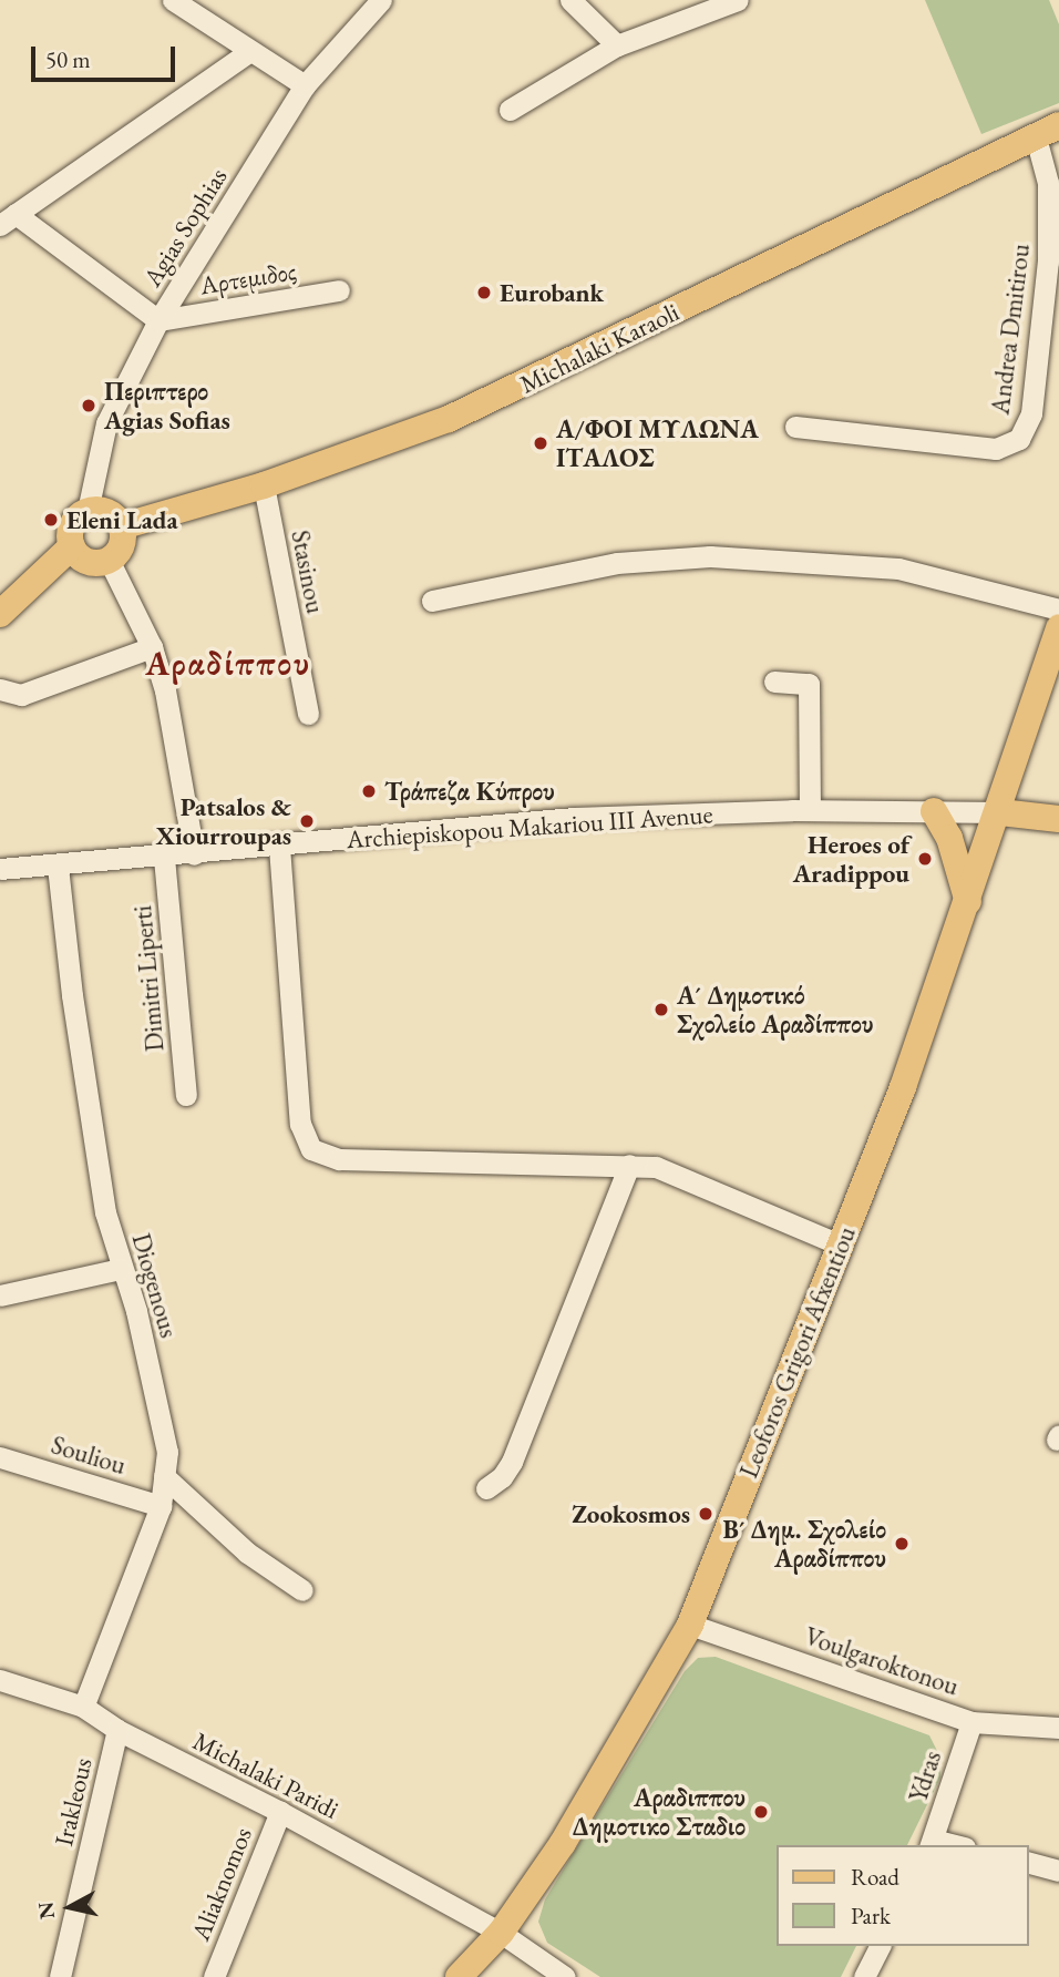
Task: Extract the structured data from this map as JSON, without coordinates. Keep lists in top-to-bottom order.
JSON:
{
  "streets": {
    "main road": ["Michalaki Karaoli", "Archiepiskopou Makariou III Avenue", "Leoforos Grigori Afxentiou"],
    "street": [
      "Agias Sophias",
      "Αρτεμιδος",
      "Andrea Dmitirou",
      "Stasinou",
      "Dimitri Liperti",
      "Diogenous",
      "Souliou",
      "Voulgaroktonou",
      "Michalaki Paridi",
      "Ydras",
      "Irakleous",
      "Aliaknomos"
    ]
  },
  "crossings": [
    ["Agias Sophias", "Αρτεμιδος"],
    ["Agias Sophias", "Michalaki Karaoli"],
    ["Andrea Dmitirou", "Michalaki Karaoli"],
    ["Michalaki Karaoli", "Stasinou"],
    ["Archiepiskopou Makariou III Avenue", "Dimitri Liperti"],
    ["Archiepiskopou Makariou III Avenue", "Diogenous"],
    ["Archiepiskopou Makariou III Avenue", "Leoforos Grigori Afxentiou"],
    ["Diogenous", "Souliou"],
    ["Diogenous", "Michalaki Paridi"],
    ["Leoforos Grigori Afxentiou", "Voulgaroktonou"],
    ["Leoforos Grigori Afxentiou", "Michalaki Paridi"],
    ["Voulgaroktonou", "Ydras"],
    ["Michalaki Paridi", "Irakleous"],
    ["Michalaki Paridi", "Aliaknomos"]
  ],
  "districts": ["Αραδίππου"],
  "places": [
    "Eurobank",
    "Περιπτερο Agias Sofias",
    "Α/ΦΟΙ ΜΥΛΩΝΑ ΙΤΑΛΟΣ",
    "Eleni Lada",
    "Τράπεζα Κύπρου",
    "Patsalos & Xiourroupas",
    "Heroes of Aradippou",
    "Α´ Δημοτικό Σχολείο Αραδίππου",
    "Zookosmos",
    "Β´ Δημ. Σχολείο Αραδίππου",
    "Αραδιππου Δημοτικο Σταδιο"
  ],
  "legend": ["Road", "Park"],
  "scale_bar": "50 m",
  "north": "left"
}
